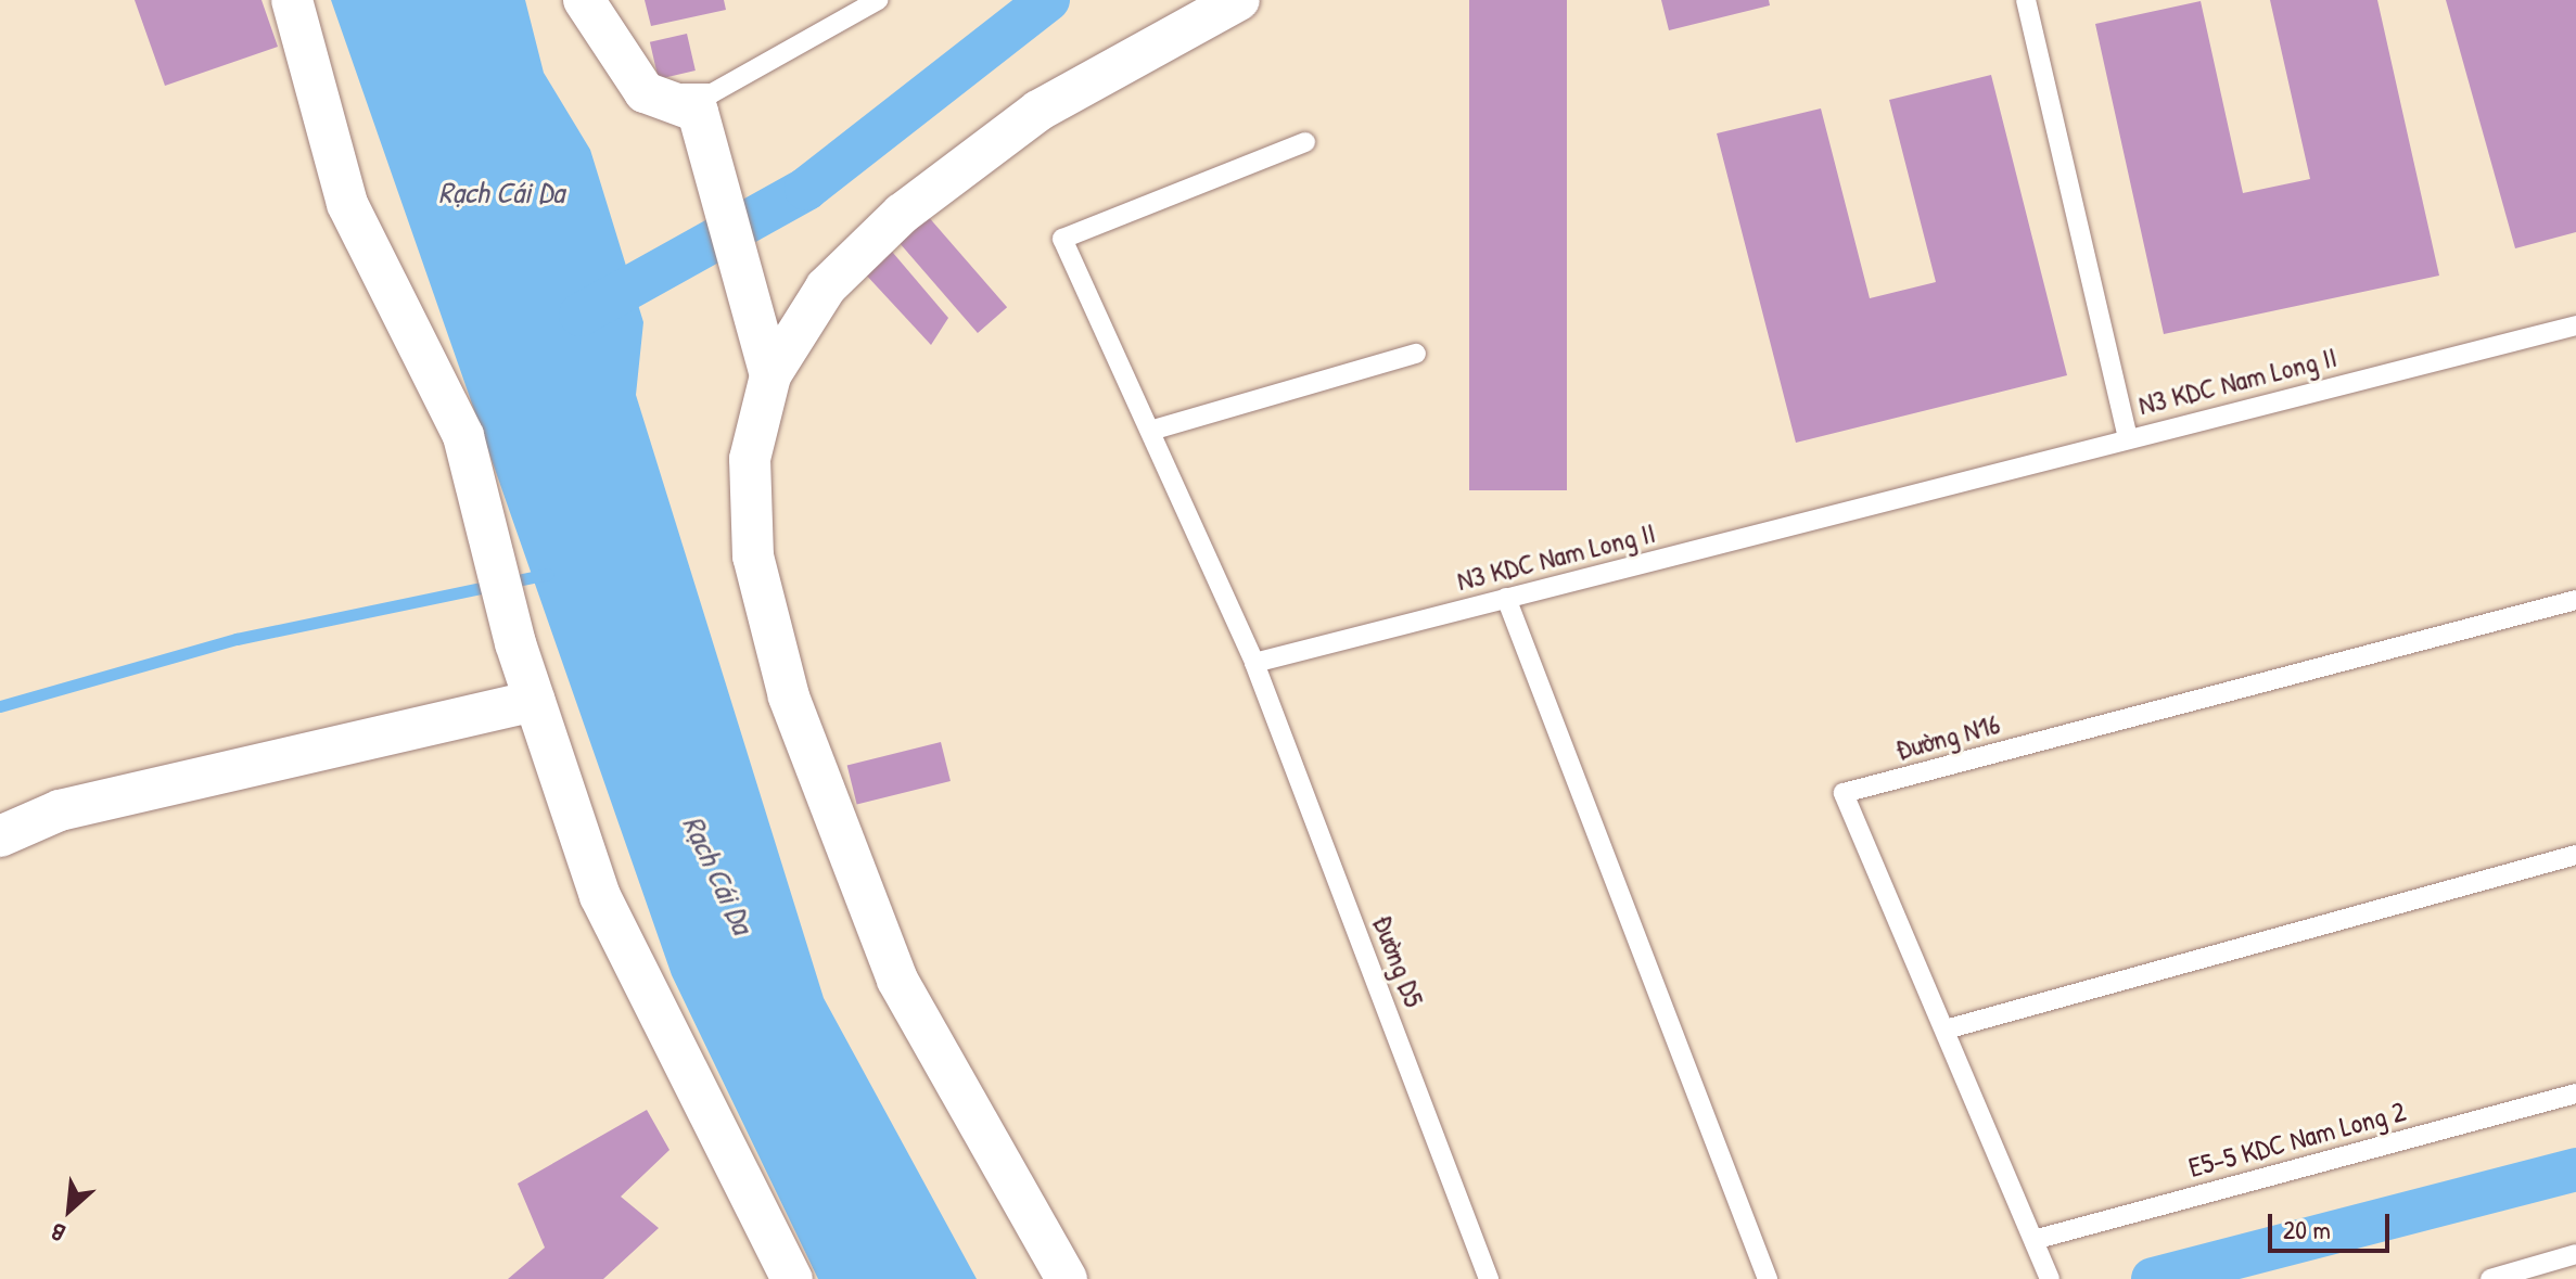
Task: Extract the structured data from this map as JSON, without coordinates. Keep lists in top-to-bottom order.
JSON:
{
  "streets": {
    "lane": [
      "N3 KDC Nam Long II",
      "Đường N16",
      "Đường D5",
      "E5-5 KDC Nam Long 2"
    ]
  },
  "crossings": [
    ["N3 KDC Nam Long II", "Đường D5"],
    ["Đường N16", "E5-5 KDC Nam Long 2"]
  ],
  "water": ["Rạch Cái Da"],
  "scale_bar": "20 m",
  "north": "bottom left"
}
